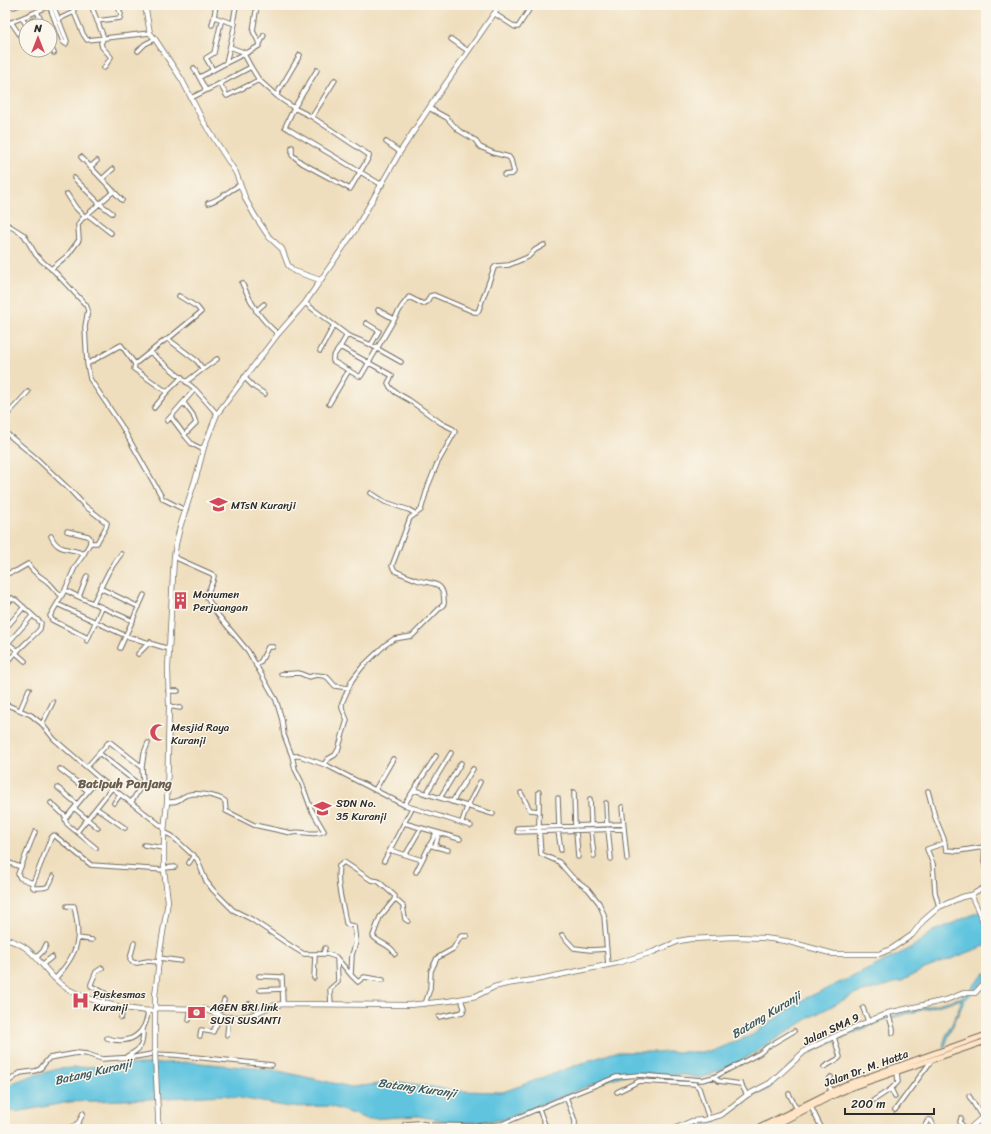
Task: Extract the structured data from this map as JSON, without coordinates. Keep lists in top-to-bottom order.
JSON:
{
  "streets": {
    "main road": ["Jalan Dr. M. Hatta"],
    "street": ["Jalan SMA 9"]
  },
  "districts": ["Batipuh Panjang"],
  "water": ["Batang Kuranji"],
  "places": {
    "school or university": ["MTsN Kuranji", "SDN No. 35 Kuranji"],
    "building": ["Monumen Perjuangan"],
    "mosque": ["Mesjid Raya Kuranji"],
    "hospital": ["Puskesmas Kuranji"],
    "bank": ["AGEN BRI link SUSI SUSANTI"]
  },
  "scale_bar": "200 m",
  "north": "top"
}
